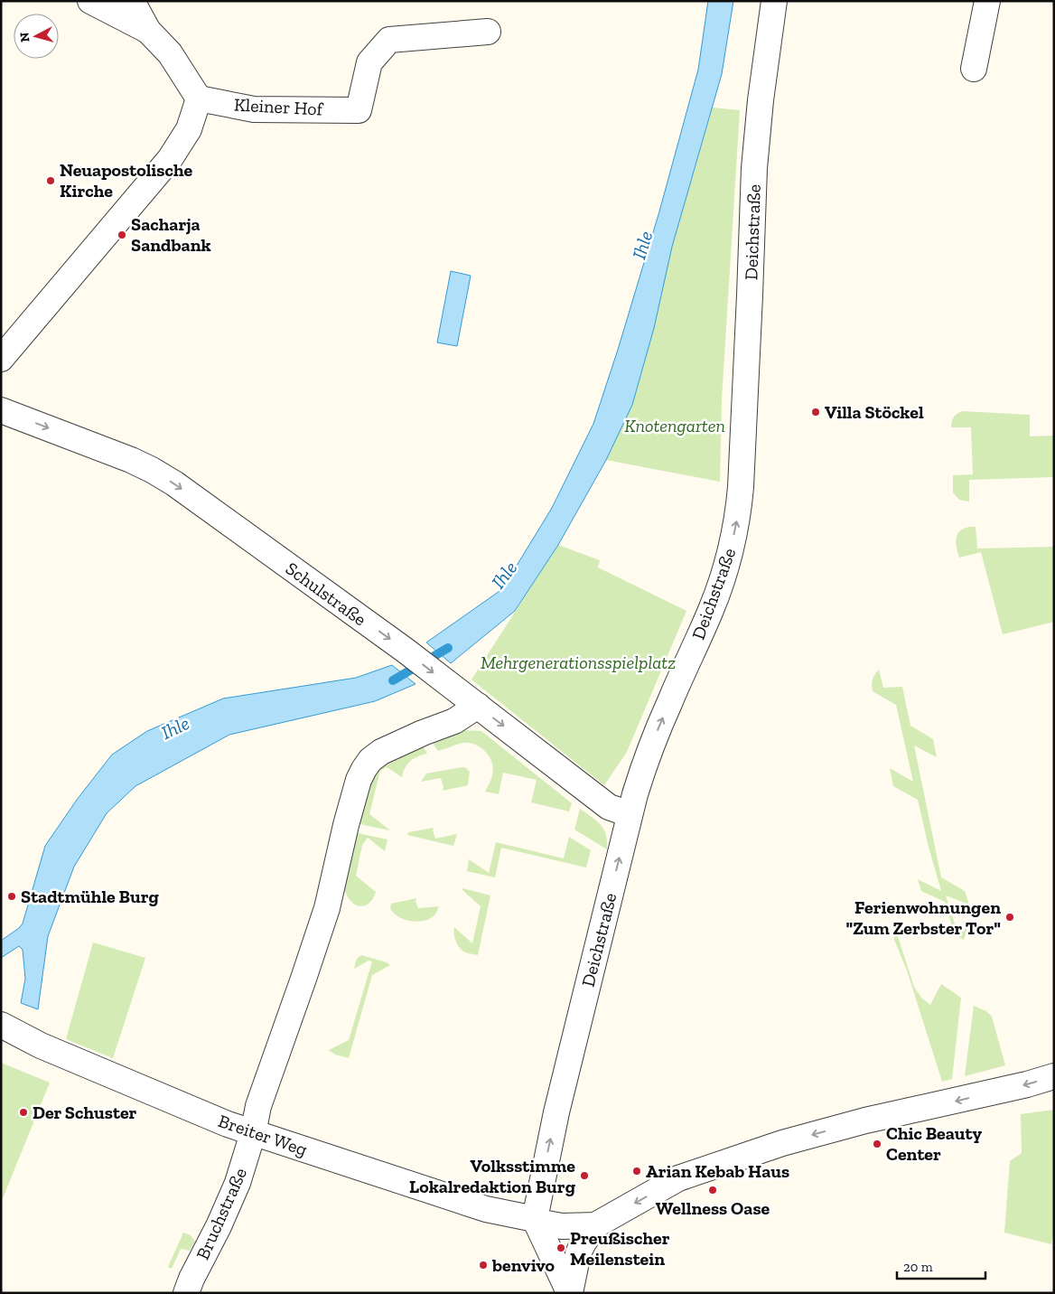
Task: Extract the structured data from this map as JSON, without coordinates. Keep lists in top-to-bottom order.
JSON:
{
  "streets": {
    "street": [
      "Kleiner Hof",
      "Deichstraße",
      "Schulstraße",
      "Breiter Weg",
      "Bruchstraße"
    ]
  },
  "crossings": [
    ["Deichstraße", "Schulstraße"],
    ["Deichstraße", "Breiter Weg"],
    ["Schulstraße", "Bruchstraße"],
    ["Breiter Weg", "Bruchstraße"]
  ],
  "one_way": ["Deichstraße", "Schulstraße"],
  "water": ["Ihle"],
  "parks": ["Knotengarten", "Mehrgenerationsspielplatz"],
  "places": [
    "Neuapostolische Kirche",
    "Sacharja Sandbank",
    "Villa Stöckel",
    "Stadtmühle Burg",
    "Ferienwohnungen \"Zum Zerbster Tor\"",
    "Der Schuster",
    "Chic Beauty Center",
    "Arian Kebab Haus",
    "Volksstimme Lokalredaktion Burg",
    "Wellness Oase",
    "Preußischer Meilenstein",
    "benvivo"
  ],
  "scale_bar": "20 m",
  "north": "left"
}
